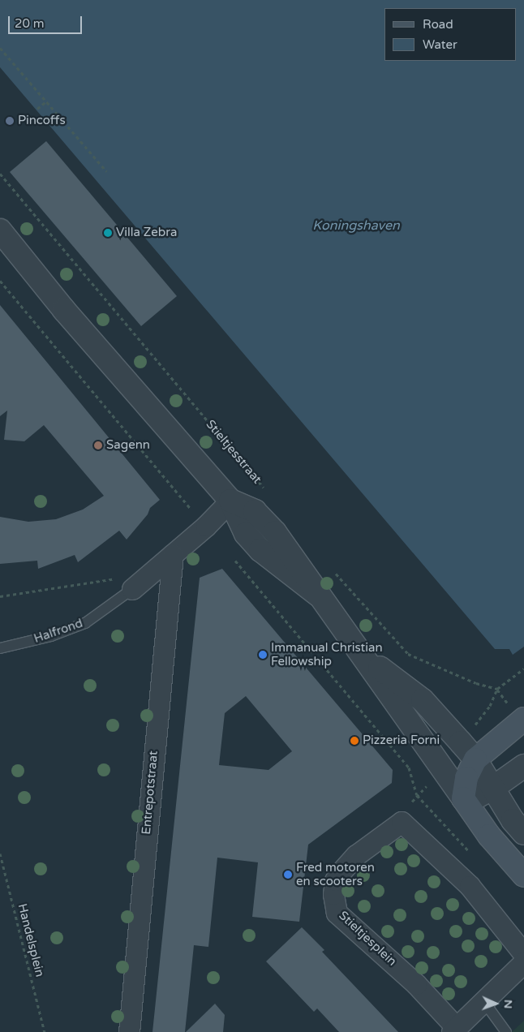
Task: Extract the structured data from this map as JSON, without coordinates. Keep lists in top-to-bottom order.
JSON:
{
  "streets": {
    "street": ["Halfrond", "Entrepotstraat", "Stieltjesplein"],
    "path": ["Stieltjesstraat", "Handelsplein"]
  },
  "crossings": [
    ["Halfrond", "Entrepotstraat"]
  ],
  "water": ["Koningshaven"],
  "places": [
    "Pincoffs",
    "Villa Zebra",
    "Sagenn",
    "Immanual Christian Fellowship",
    "Pizzeria Forni",
    "Fred motoren en scooters"
  ],
  "legend": ["Road", "Water"],
  "scale_bar": "20 m",
  "north": "right"
}
